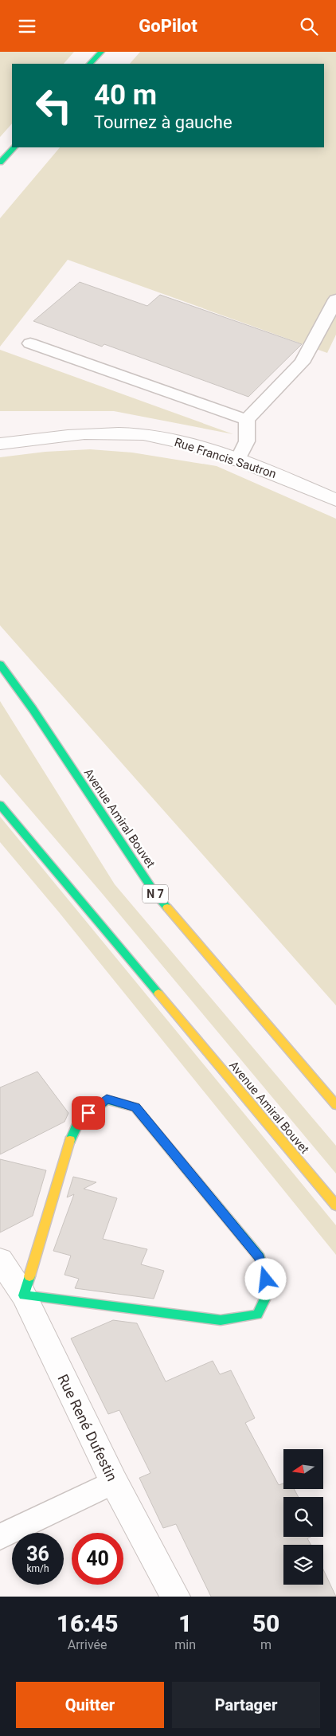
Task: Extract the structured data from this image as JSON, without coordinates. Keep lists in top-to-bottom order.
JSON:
{
  "streets": {
    "main road": ["Avenue Amiral Bouvet", "N 7"],
    "street": ["Rue Francis Sautron", "Rue René Dufestin"]
  },
  "north": "left",
  "page": {
    "header": "GoPilot",
    "turn": ["40 m", "Tournez à gauche"],
    "speed": "36 km/h",
    "limit": "40",
    "eta": [
      "16:45",
      "Arrivée",
      "1",
      "min",
      "50",
      "m"
    ],
    "buttons": ["Quitter", "Partager"]
  }
}
